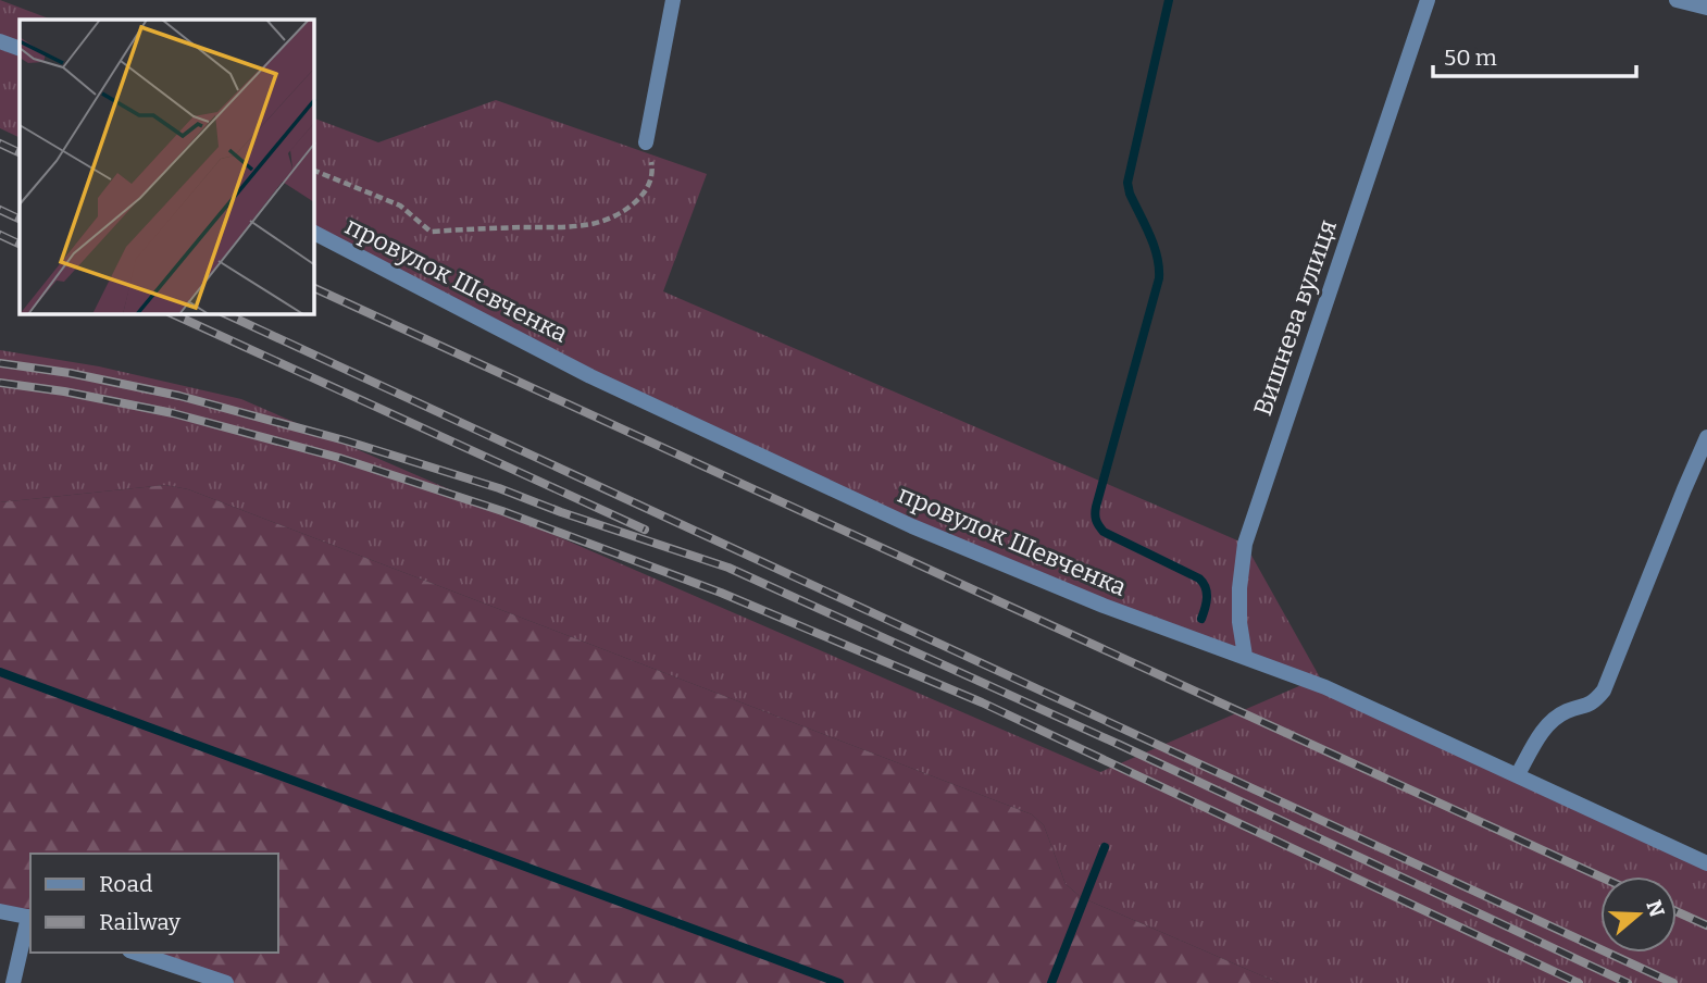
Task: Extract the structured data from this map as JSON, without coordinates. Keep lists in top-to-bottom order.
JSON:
{
  "streets": {
    "street": ["провулок Шевченка", "Вишнева вулиця"]
  },
  "crossings": [
    ["провулок Шевченка", "Вишнева вулиця"]
  ],
  "legend": ["Road", "Railway"],
  "scale_bar": "50 m",
  "north": "right"
}
